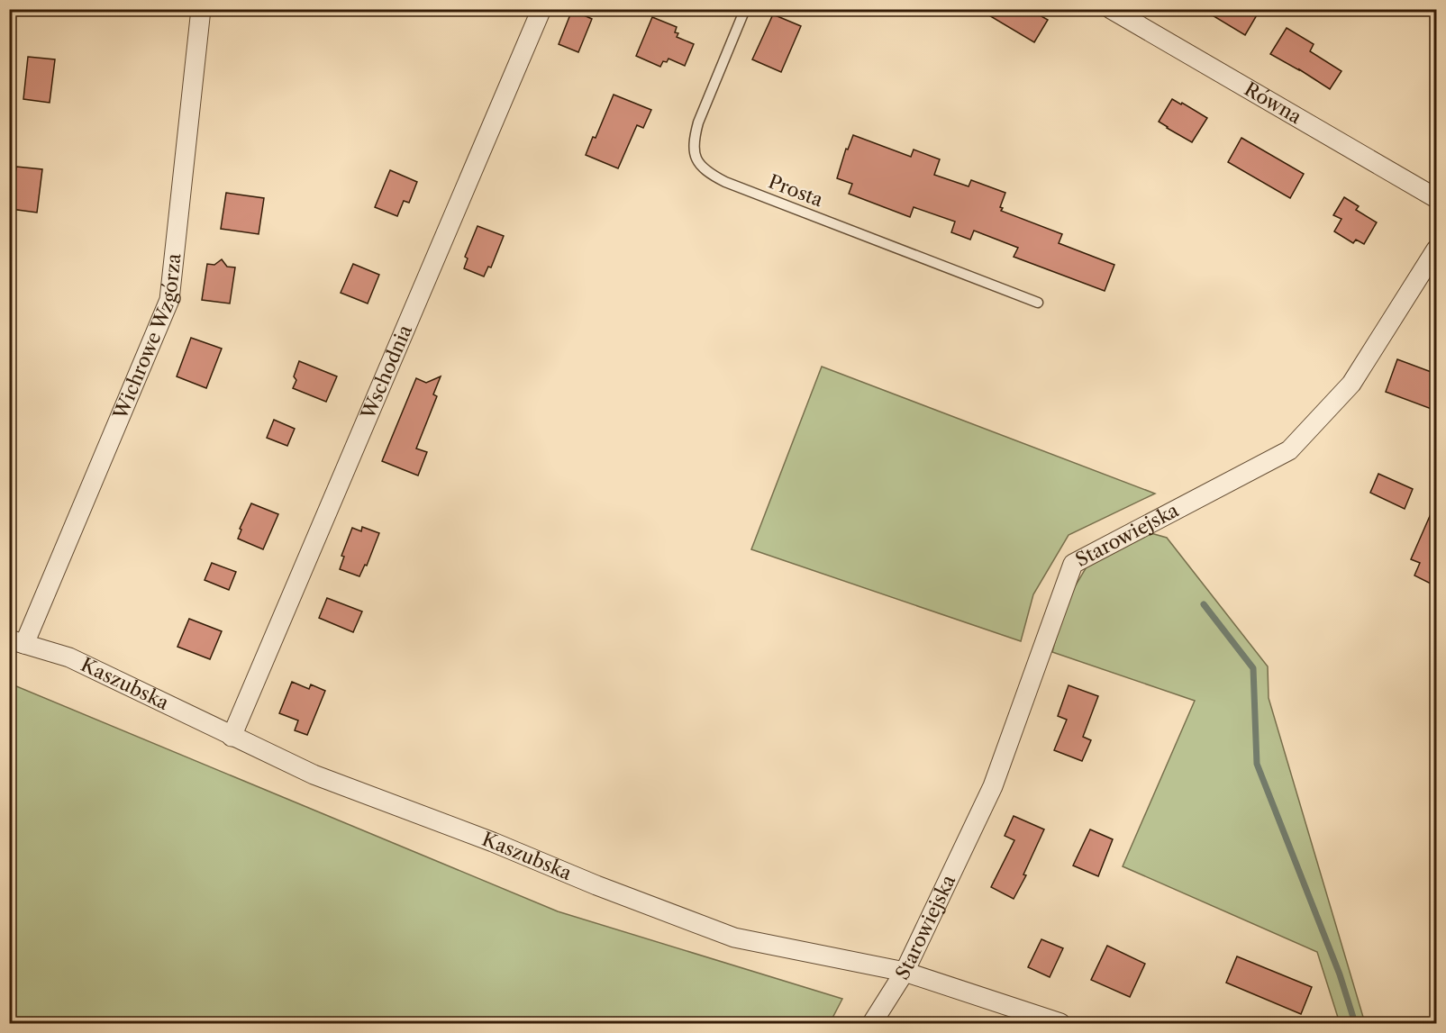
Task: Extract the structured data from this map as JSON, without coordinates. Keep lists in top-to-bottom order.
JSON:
{
  "streets": {
    "street": [
      "Równa",
      "Wichrowe Wzgórza",
      "Wschodnia",
      "Starowiejska",
      "Kaszubska"
    ],
    "lane": ["Prosta"]
  },
  "crossings": [
    ["Wichrowe Wzgórza", "Kaszubska"],
    ["Wschodnia", "Kaszubska"],
    ["Starowiejska", "Kaszubska"]
  ]
}
